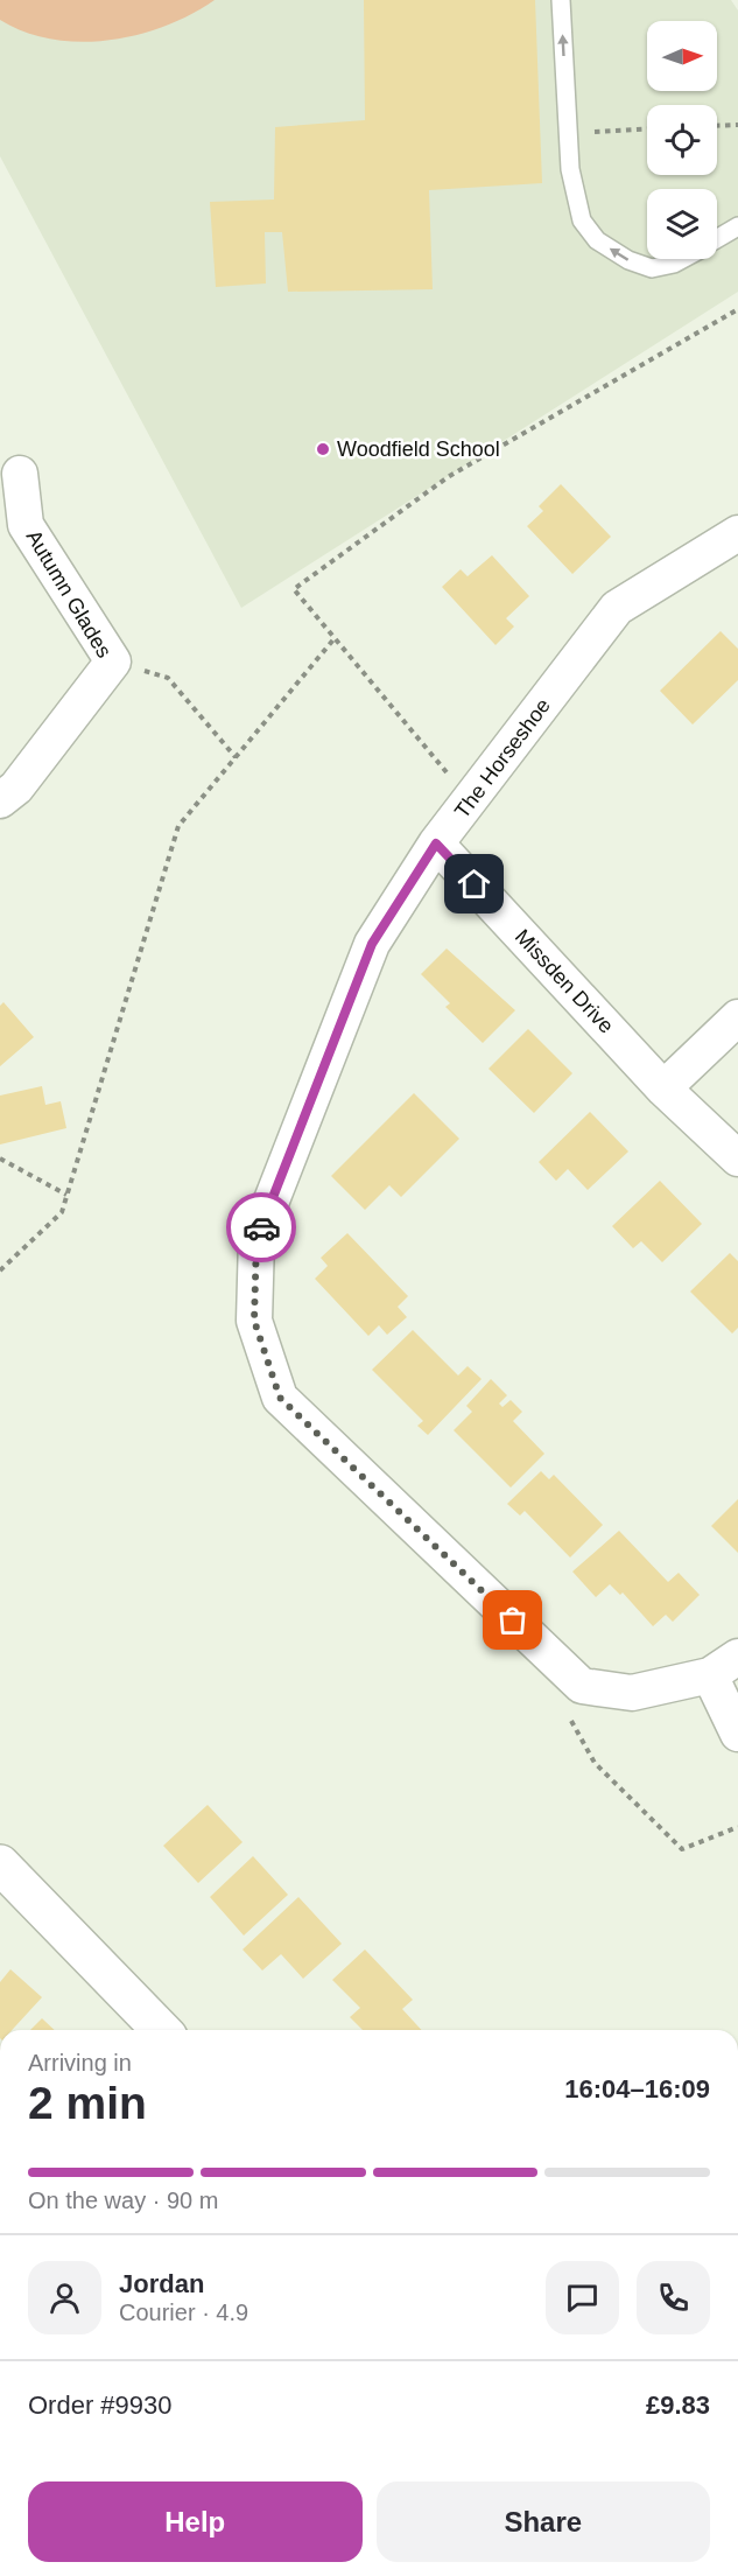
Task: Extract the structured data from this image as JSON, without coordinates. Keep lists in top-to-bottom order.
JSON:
{
  "streets": {
    "street": ["Autumn Glades", "The Horseshoe", "Missden Drive"]
  },
  "crossings": [
    ["The Horseshoe", "Missden Drive"]
  ],
  "places": ["Woodfield School"],
  "north": "right",
  "page": {
    "heading": ["2 min", "Arriving in", "16:04–16:09"],
    "panel": [
      "Jordan",
      "Courier · 4.9",
      "Order #9930",
      "£9.83"
    ],
    "bar": "On the way · 90 m",
    "buttons": ["Help", "Share"]
  }
}
